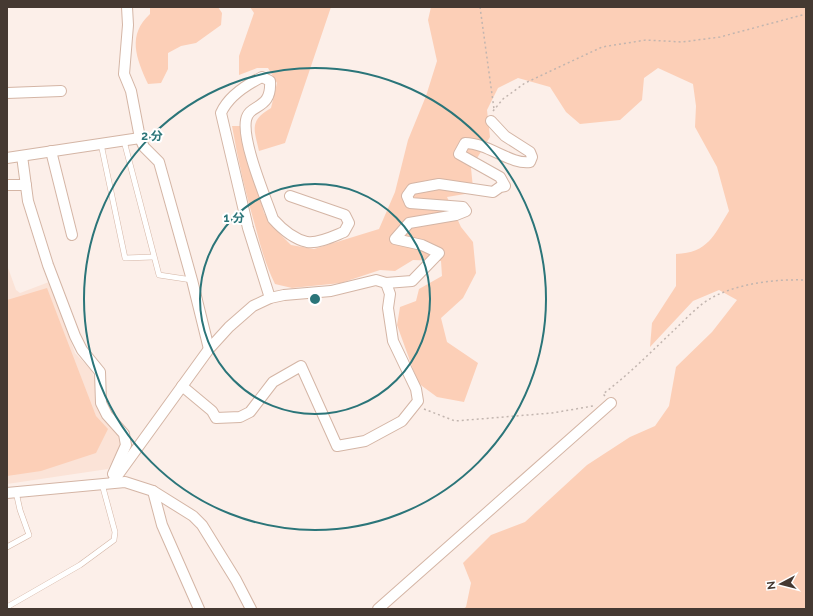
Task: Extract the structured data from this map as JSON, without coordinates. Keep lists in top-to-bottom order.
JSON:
{
  "north": "left",
  "rings": ["2 分", "1 分"]
}
